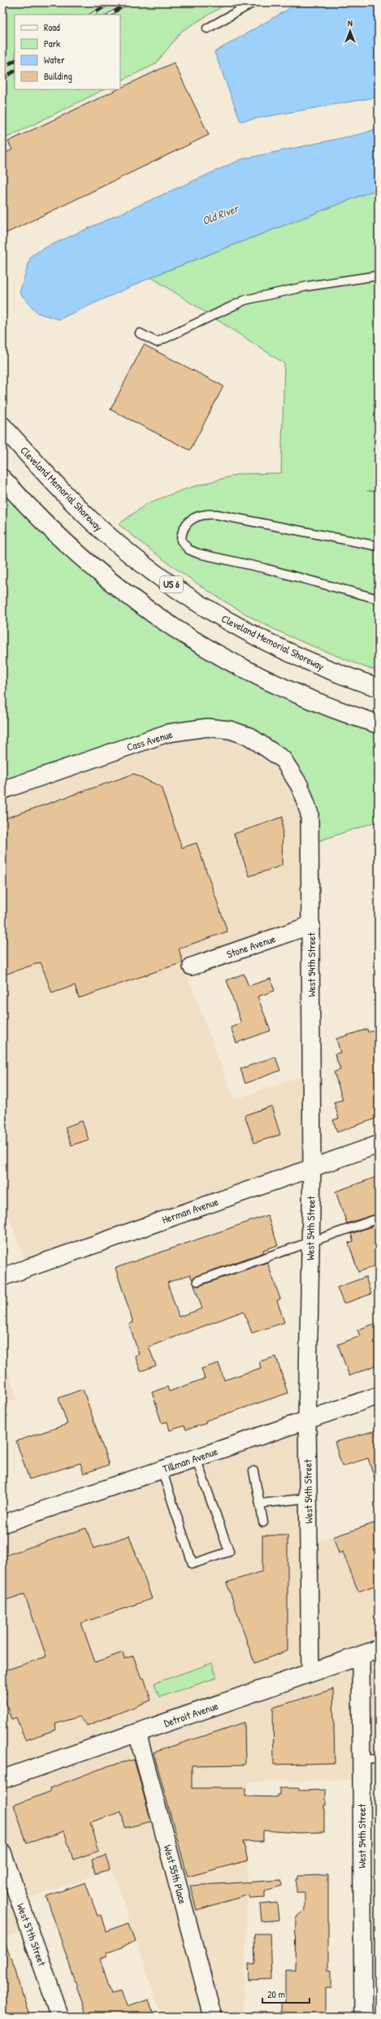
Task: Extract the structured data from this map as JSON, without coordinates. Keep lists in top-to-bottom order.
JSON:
{
  "streets": {
    "main road": ["Cleveland Memorial Shoreway", "US 6", "Detroit Avenue"],
    "street": [
      "Cass Avenue",
      "Stone Avenue",
      "West 54th Street",
      "Herman Avenue",
      "Tillman Avenue",
      "West 55th Place",
      "West 57th Street"
    ]
  },
  "crossings": [
    ["Cass Avenue", "West 54th Street"],
    ["Stone Avenue", "West 54th Street"],
    ["West 54th Street", "Herman Avenue"],
    ["West 54th Street", "Tillman Avenue"],
    ["West 54th Street", "Detroit Avenue"],
    ["Detroit Avenue", "West 55th Place"]
  ],
  "water": ["Old River"],
  "legend": [
    "Road",
    "Park",
    "Water",
    "Building"
  ],
  "scale_bar": "20 m",
  "north": "top"
}
